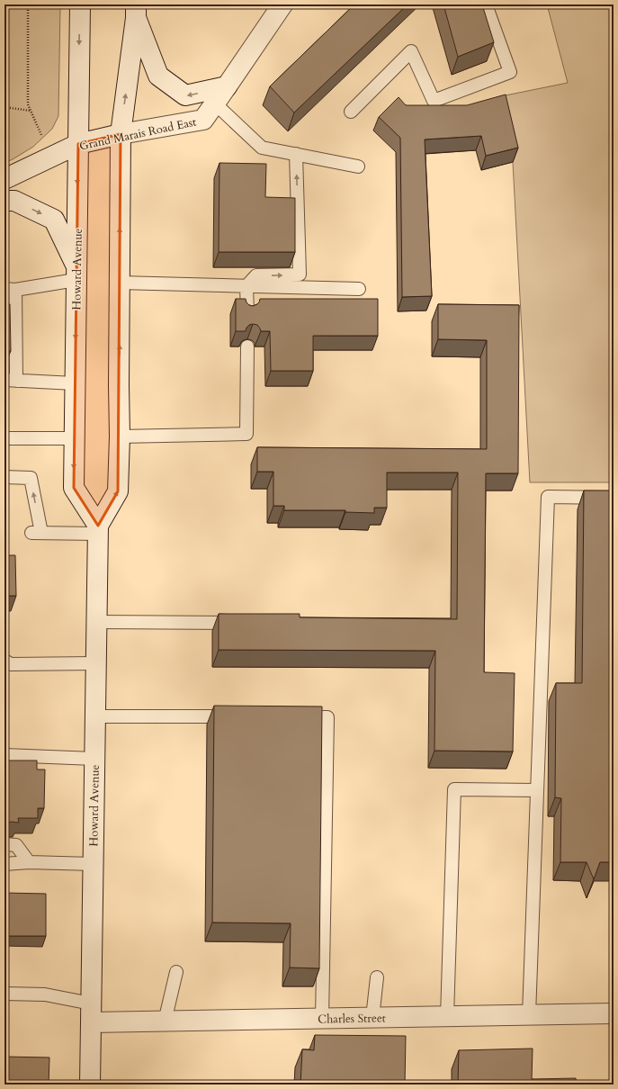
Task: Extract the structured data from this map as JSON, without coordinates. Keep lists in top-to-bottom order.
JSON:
{
  "streets": {
    "main road": ["Grand Marais Road East", "Howard Avenue", "Charles Street"]
  },
  "crossings": [
    ["Grand Marais Road East", "Howard Avenue"],
    ["Howard Avenue", "Charles Street"]
  ]
}
